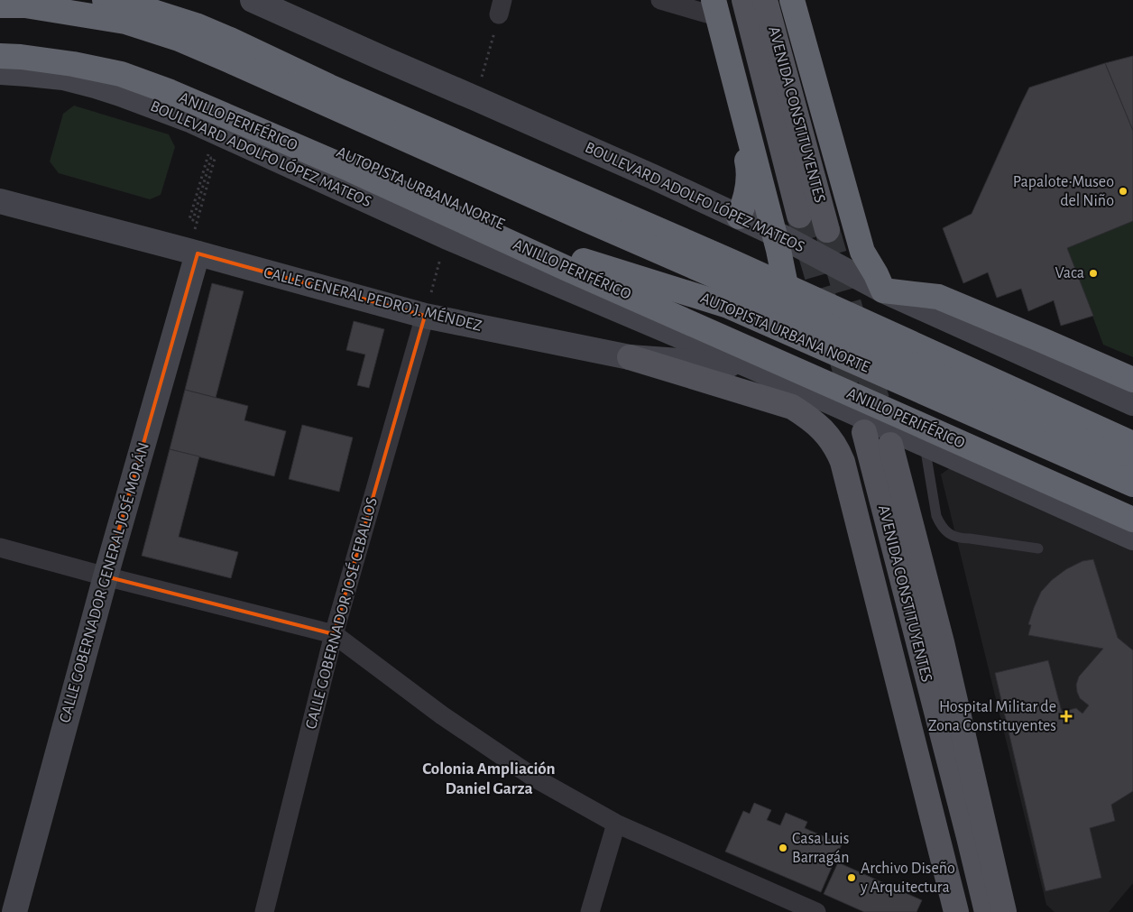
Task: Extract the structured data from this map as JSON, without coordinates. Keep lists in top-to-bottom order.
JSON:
{
  "streets": {
    "highway": ["ANILLO PERIFÉRICO", "AUTOPISTA URBANA NORTE"],
    "main road": [
      "AVENIDA CONSTITUYENTES",
      "BOULEVARD ADOLFO LÓPEZ MATEOS",
      "CALLE GENERAL PEDRO J. MÉNDEZ",
      "CALLE GOBERNADOR GENERAL JOSÉ MORÁN"
    ],
    "street": ["CALLE GOBERNADOR JOSÉ CEBALLOS"]
  },
  "crossings": [
    ["BOULEVARD ADOLFO LÓPEZ MATEOS", "CALLE GENERAL PEDRO J. MÉNDEZ"],
    ["CALLE GENERAL PEDRO J. MÉNDEZ", "CALLE GOBERNADOR GENERAL JOSÉ MORÁN"],
    ["CALLE GENERAL PEDRO J. MÉNDEZ", "CALLE GOBERNADOR JOSÉ CEBALLOS"]
  ],
  "districts": ["Colonia Ampliación Daniel Garza"],
  "places": {
    "other": [
      "Papalote•Museo del Niño",
      "Vaca",
      "Casa Luis Barragán",
      "Archivo Diseño y Arquitectura"
    ],
    "health": ["Hospital Militar de Zona Constituyentes"]
  }
}
